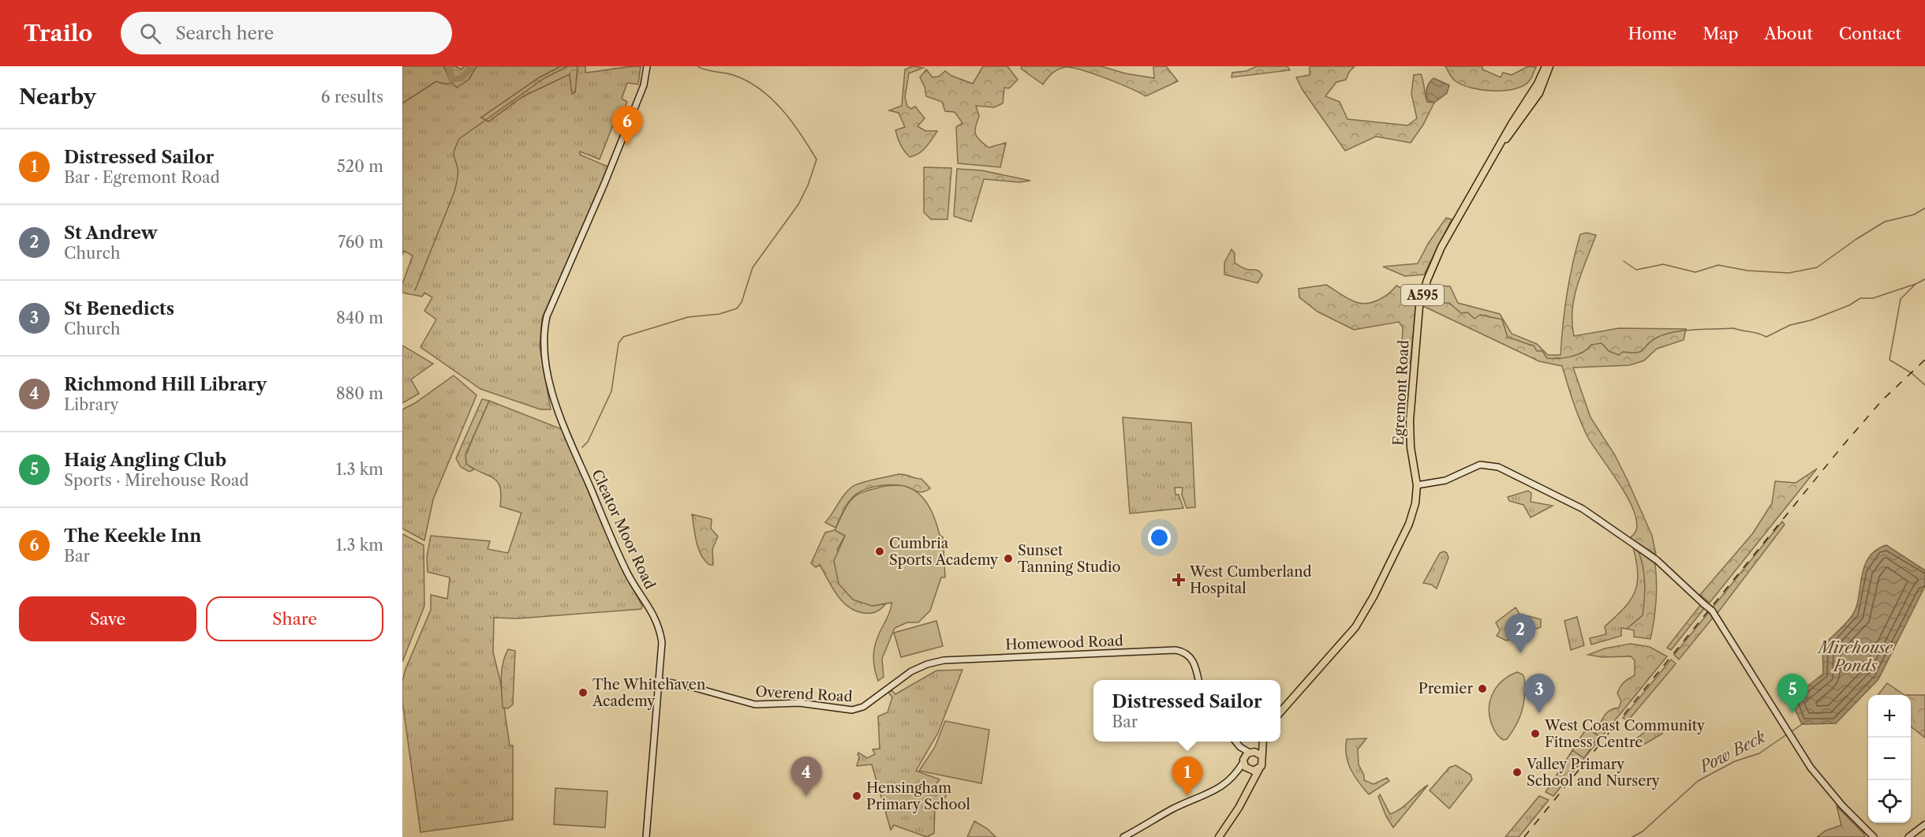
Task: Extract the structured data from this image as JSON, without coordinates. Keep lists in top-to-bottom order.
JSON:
{
  "streets": {
    "highway": ["A595", "Egremont Road"],
    "street": ["Cleator Moor Road", "Homewood Road", "Overend Road"]
  },
  "crossings": [
    ["Cleator Moor Road", "Overend Road"],
    ["Homewood Road", "Overend Road"]
  ],
  "water": ["Mirehouse Ponds", "Pow Beck"],
  "places": {
    "other": [
      "Cumbria Sports Academy",
      "Sunset Tanning Studio",
      "Premier",
      "The Whitehaven Academy",
      "West Coast Community Fitness Centre",
      "Valley Primary School and Nursery",
      "Hensingham Primary School"
    ],
    "health": ["West Cumberland Hospital"]
  },
  "page": {
    "header": "Trailo",
    "search": "Search here",
    "nav": [
      "Home",
      "Map",
      "About",
      "Contact"
    ],
    "heading": ["Nearby", "6 results"],
    "pins": [
      "6",
      "2",
      "3",
      "5",
      "1",
      "4"
    ],
    "list": [
      {
        "mark": "1",
        "name": "Distressed Sailor",
        "note": "Bar · Egremont Road",
        "value": "520 m"
      },
      {
        "mark": "2",
        "name": "St Andrew",
        "note": "Church",
        "value": "760 m"
      },
      {
        "mark": "3",
        "name": "St Benedicts",
        "note": "Church",
        "value": "840 m"
      },
      {
        "mark": "4",
        "name": "Richmond Hill Library",
        "note": "Library",
        "value": "880 m"
      },
      {
        "mark": "5",
        "name": "Haig Angling Club",
        "note": "Sports · Mirehouse Road",
        "value": "1.3 km"
      },
      {
        "mark": "6",
        "name": "The Keekle Inn",
        "note": "Bar",
        "value": "1.3 km"
      }
    ],
    "buttons": ["Save", "Share"],
    "popup": ["Distressed Sailor", "Bar"],
    "map_buttons": ["+", "−"]
  }
}
